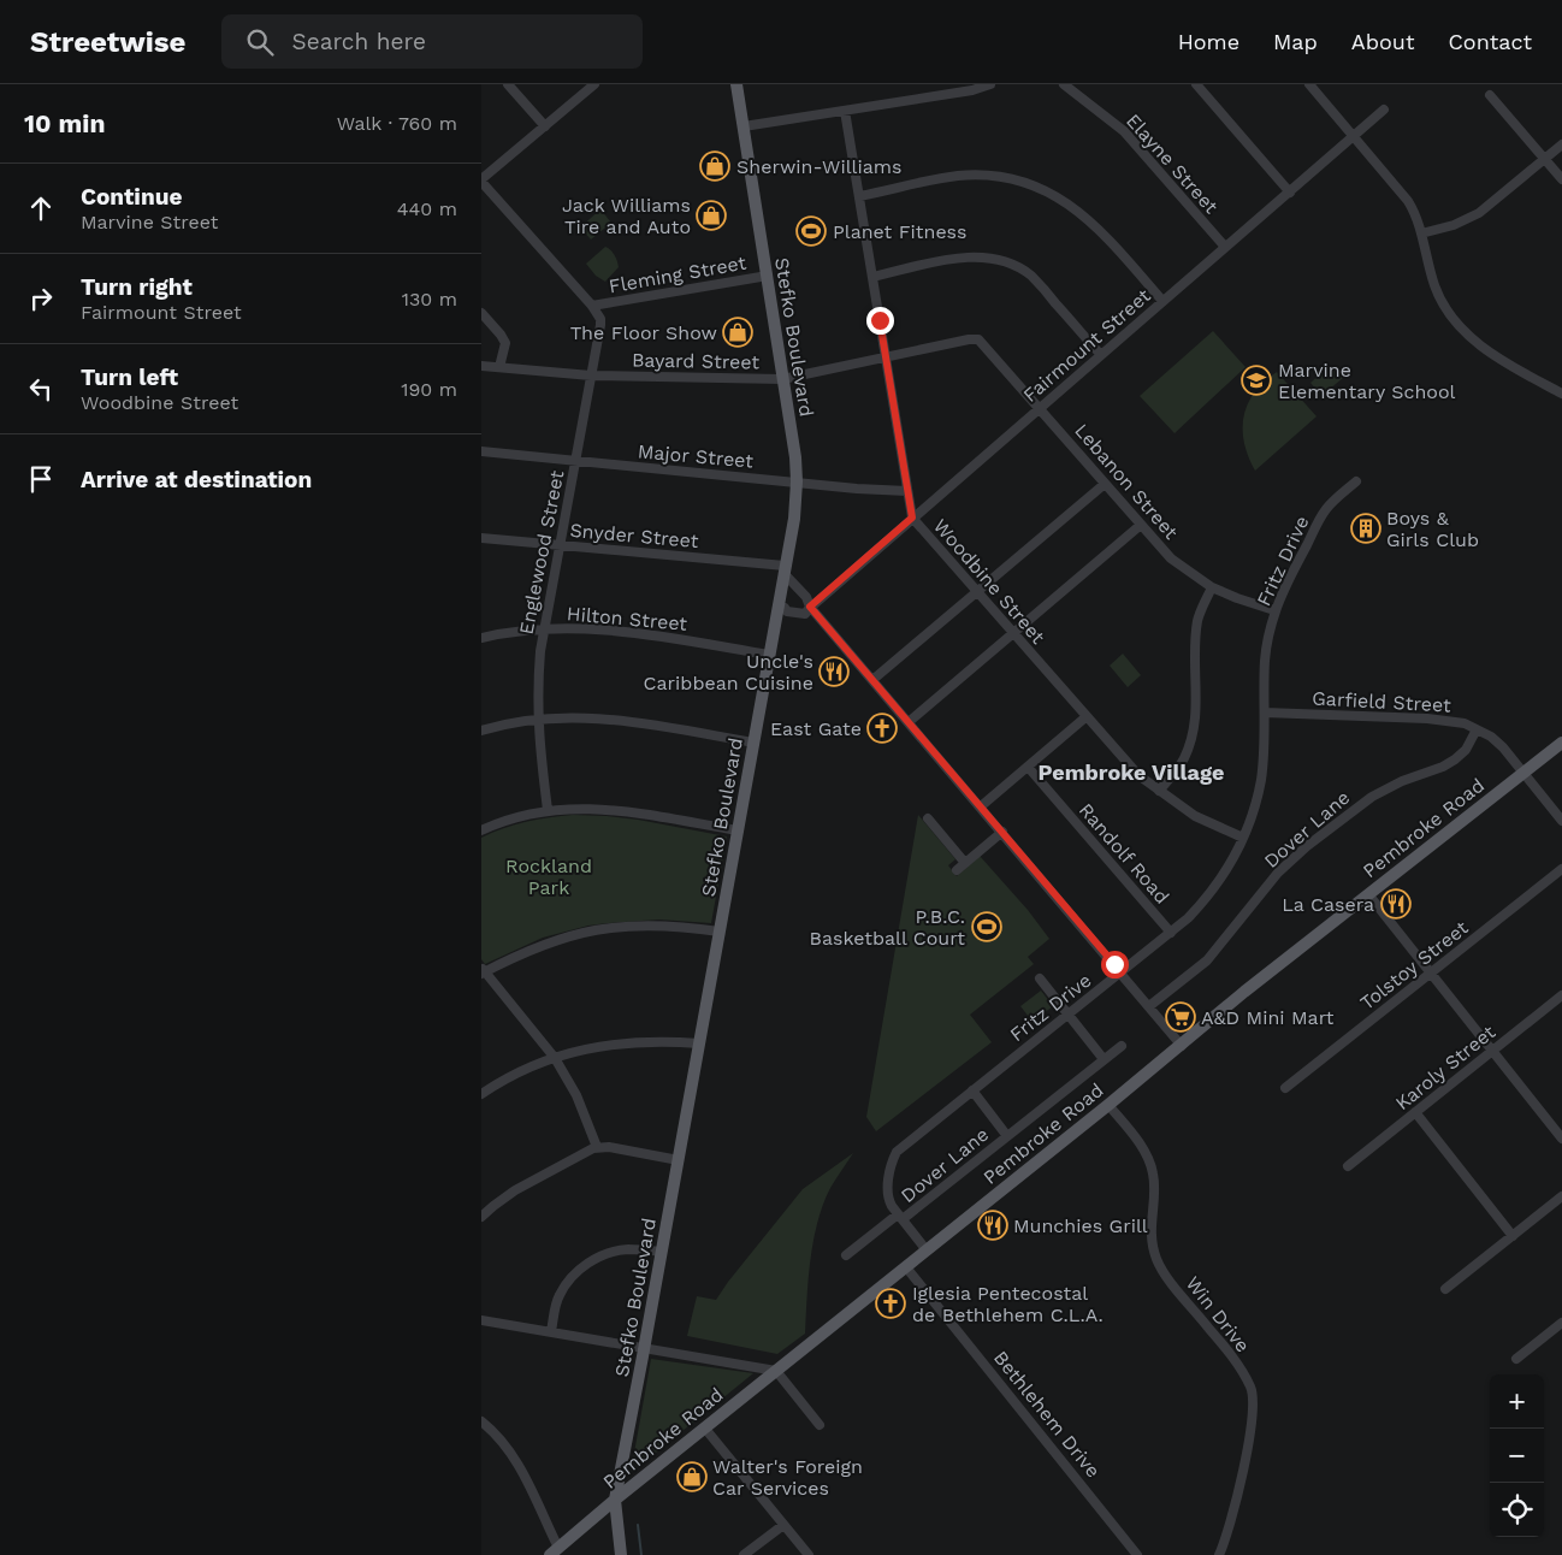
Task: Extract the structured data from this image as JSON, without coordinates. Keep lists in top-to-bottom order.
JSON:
{
  "streets": {
    "main road": ["Stefko Boulevard", "Pembroke Road"],
    "street": [
      "Elayne Street",
      "Fleming Street",
      "Fairmount Street",
      "Bayard Street",
      "Major Street",
      "Lebanon Street",
      "Snyder Street",
      "Englewood Street",
      "Fritz Drive",
      "Woodbine Street",
      "Hilton Street",
      "Garfield Street",
      "Dover Lane",
      "Randolf Road",
      "Tolstoy Street",
      "Karoly Street",
      "Win Drive",
      "Bethlehem Drive"
    ]
  },
  "crossings": [
    ["Elayne Street", "Fairmount Street"],
    ["Fleming Street", "Stefko Boulevard"],
    ["Fleming Street", "Englewood Street"],
    ["Stefko Boulevard", "Bayard Street"],
    ["Stefko Boulevard", "Major Street"],
    ["Stefko Boulevard", "Snyder Street"],
    ["Stefko Boulevard", "Hilton Street"],
    ["Stefko Boulevard", "Pembroke Road"],
    ["Fairmount Street", "Lebanon Street"],
    ["Fairmount Street", "Woodbine Street"],
    ["Bayard Street", "Lebanon Street"],
    ["Bayard Street", "Englewood Street"],
    ["Bayard Street", "Woodbine Street"],
    ["Major Street", "Englewood Street"],
    ["Major Street", "Woodbine Street"],
    ["Lebanon Street", "Fritz Drive"],
    ["Snyder Street", "Englewood Street"],
    ["Englewood Street", "Hilton Street"],
    ["Fritz Drive", "Woodbine Street"],
    ["Fritz Drive", "Garfield Street"],
    ["Fritz Drive", "Pembroke Road"],
    ["Fritz Drive", "Dover Lane"],
    ["Fritz Drive", "Randolf Road"],
    ["Garfield Street", "Pembroke Road"],
    ["Garfield Street", "Dover Lane"],
    ["Pembroke Road", "Win Drive"],
    ["Pembroke Road", "Bethlehem Drive"]
  ],
  "districts": ["Pembroke Village"],
  "parks": ["Rockland Park"],
  "places": {
    "shop": [
      "Sherwin-Williams",
      "Jack Williams Tire and Auto",
      "The Floor Show",
      "Walter's Foreign Car Services"
    ],
    "sports": ["Planet Fitness", "P.B.C. Basketball Court"],
    "school or university": ["Marvine Elementary School"],
    "building": ["Boys & Girls Club"],
    "restaurant": ["Uncle's Caribbean Cuisine", "La Casera", "Munchies Grill"],
    "church": ["East Gate", "Iglesia Pentecostal de Bethlehem C.L.A."],
    "supermarket": ["A&D Mini Mart"]
  },
  "page": {
    "header": "Streetwise",
    "search": "Search here",
    "nav": [
      "Home",
      "Map",
      "About",
      "Contact"
    ],
    "heading": ["10 min", "Walk · 760 m"],
    "list": [
      ["Continue", "Marvine Street", "440 m"],
      ["Turn right", "Fairmount Street", "130 m"],
      ["Turn left", "Woodbine Street", "190 m"],
      "Arrive at destination"
    ],
    "map_buttons": ["+", "−"]
  }
}
